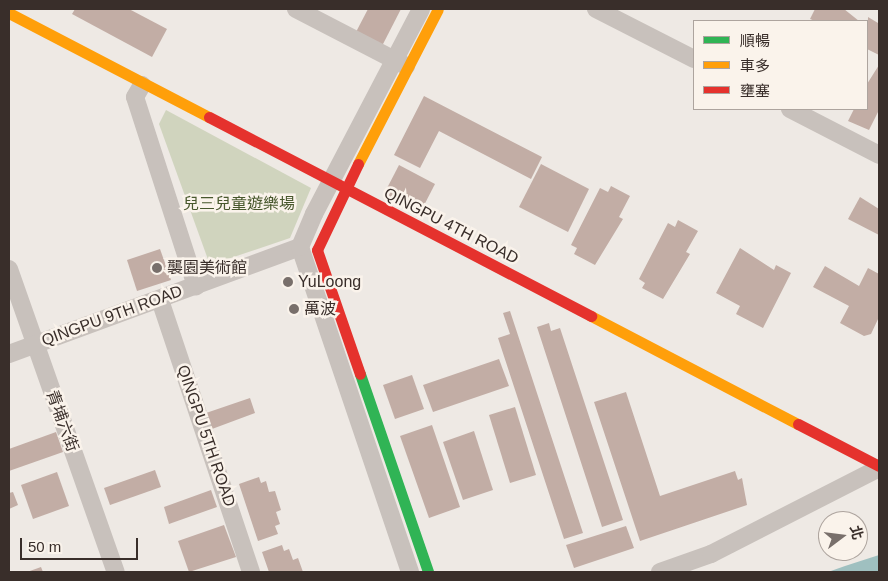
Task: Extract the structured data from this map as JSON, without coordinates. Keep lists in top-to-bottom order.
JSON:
{
  "streets": {
    "street": [
      "QINGPU 4TH ROAD",
      "QINGPU 9TH ROAD",
      "青埔六街",
      "QINGPU 5TH ROAD"
    ]
  },
  "crossings": [
    ["QINGPU 9TH ROAD", "青埔六街"],
    ["QINGPU 9TH ROAD", "QINGPU 5TH ROAD"]
  ],
  "parks": ["兒三兒童遊樂場"],
  "places": ["襲園美術館", "YuLoong", "萬波"],
  "legend": ["順暢", "車多", "壅塞"],
  "scale_bar": "50 m",
  "north": "right"
}
